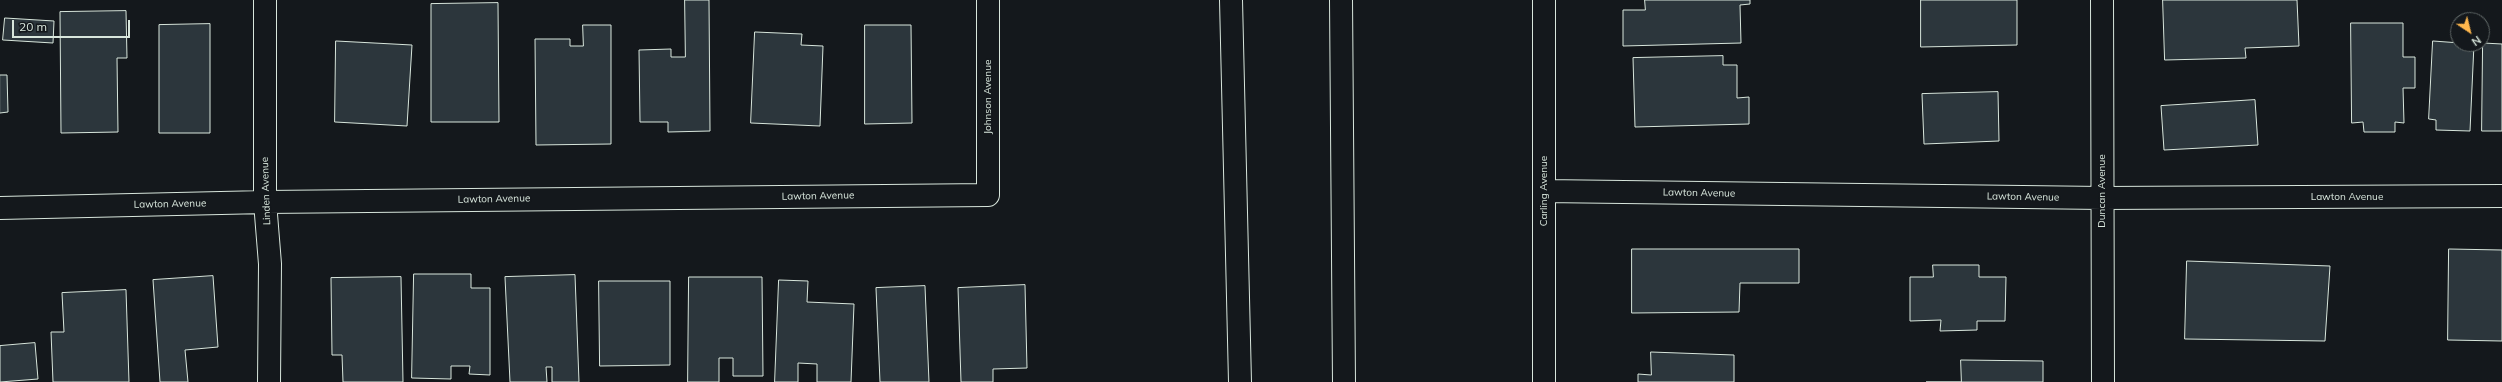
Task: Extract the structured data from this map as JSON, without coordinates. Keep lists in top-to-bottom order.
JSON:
{
  "streets": {
    "main road": [
      "Johnson Avenue",
      "Linden Avenue",
      "Carling Avenue",
      "Duncan Avenue",
      "Lawton Avenue"
    ]
  },
  "crossings": [
    ["Johnson Avenue", "Lawton Avenue"],
    ["Linden Avenue", "Lawton Avenue"],
    ["Carling Avenue", "Lawton Avenue"],
    ["Duncan Avenue", "Lawton Avenue"]
  ],
  "scale_bar": "20 m",
  "north": "bottom right"
}
